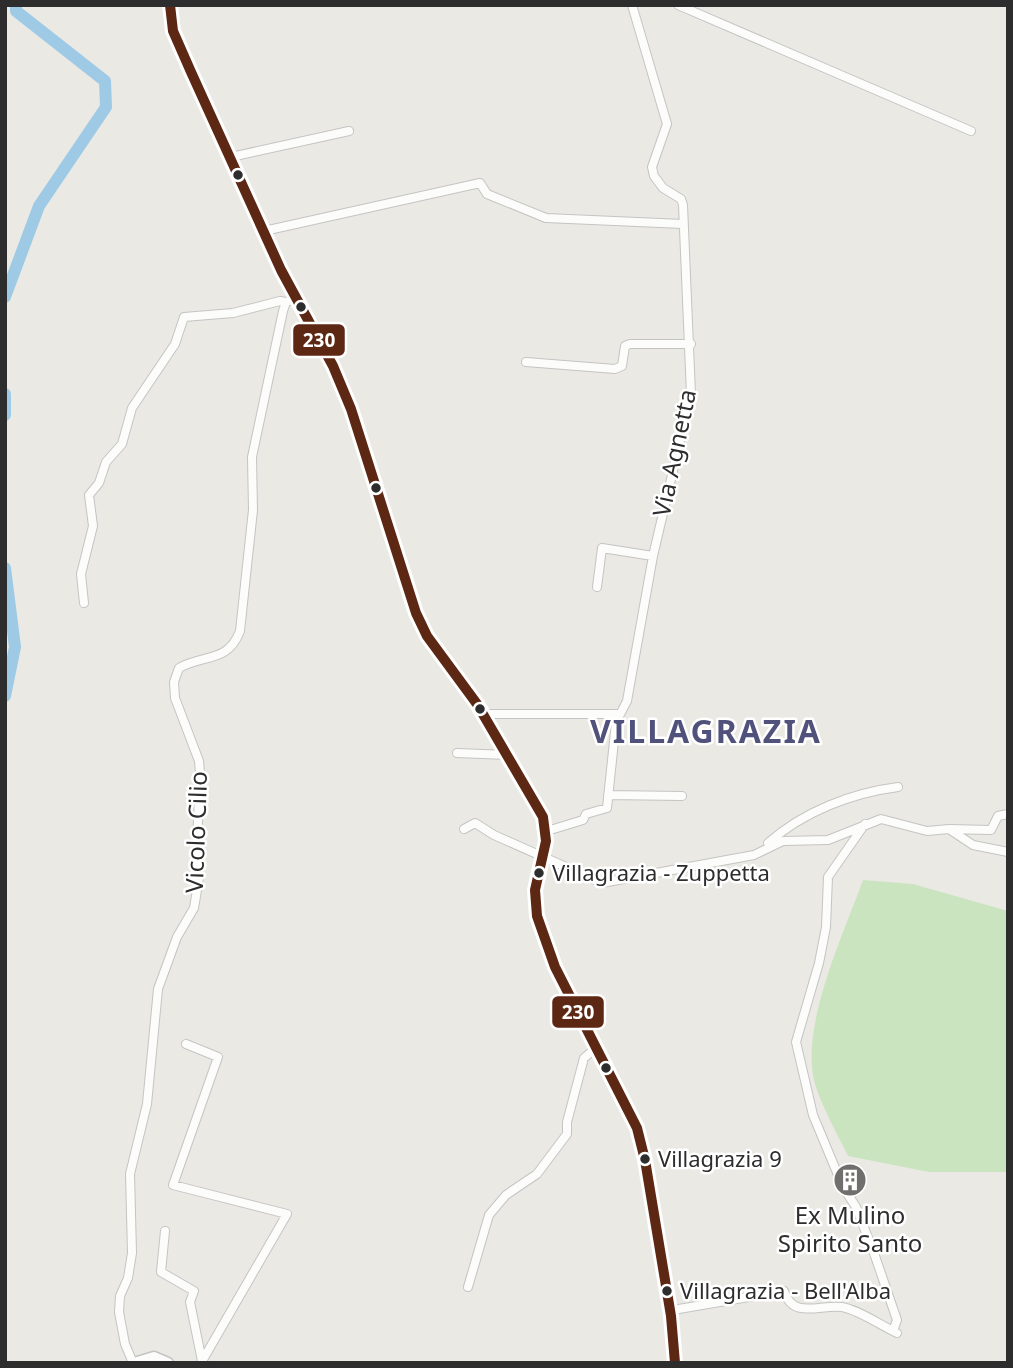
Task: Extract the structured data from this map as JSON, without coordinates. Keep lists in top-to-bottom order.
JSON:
{
  "streets": {
    "street": ["Via Agnetta", "Vicolo Cilio"]
  },
  "districts": ["VILLAGRAZIA"],
  "places": {
    "other": ["Villagrazia - Zuppetta", "Villagrazia 9", "Villagrazia - Bell'Alba"],
    "building": ["Ex Mulino Spirito Santo"]
  },
  "lines": ["transit line 230"]
}
